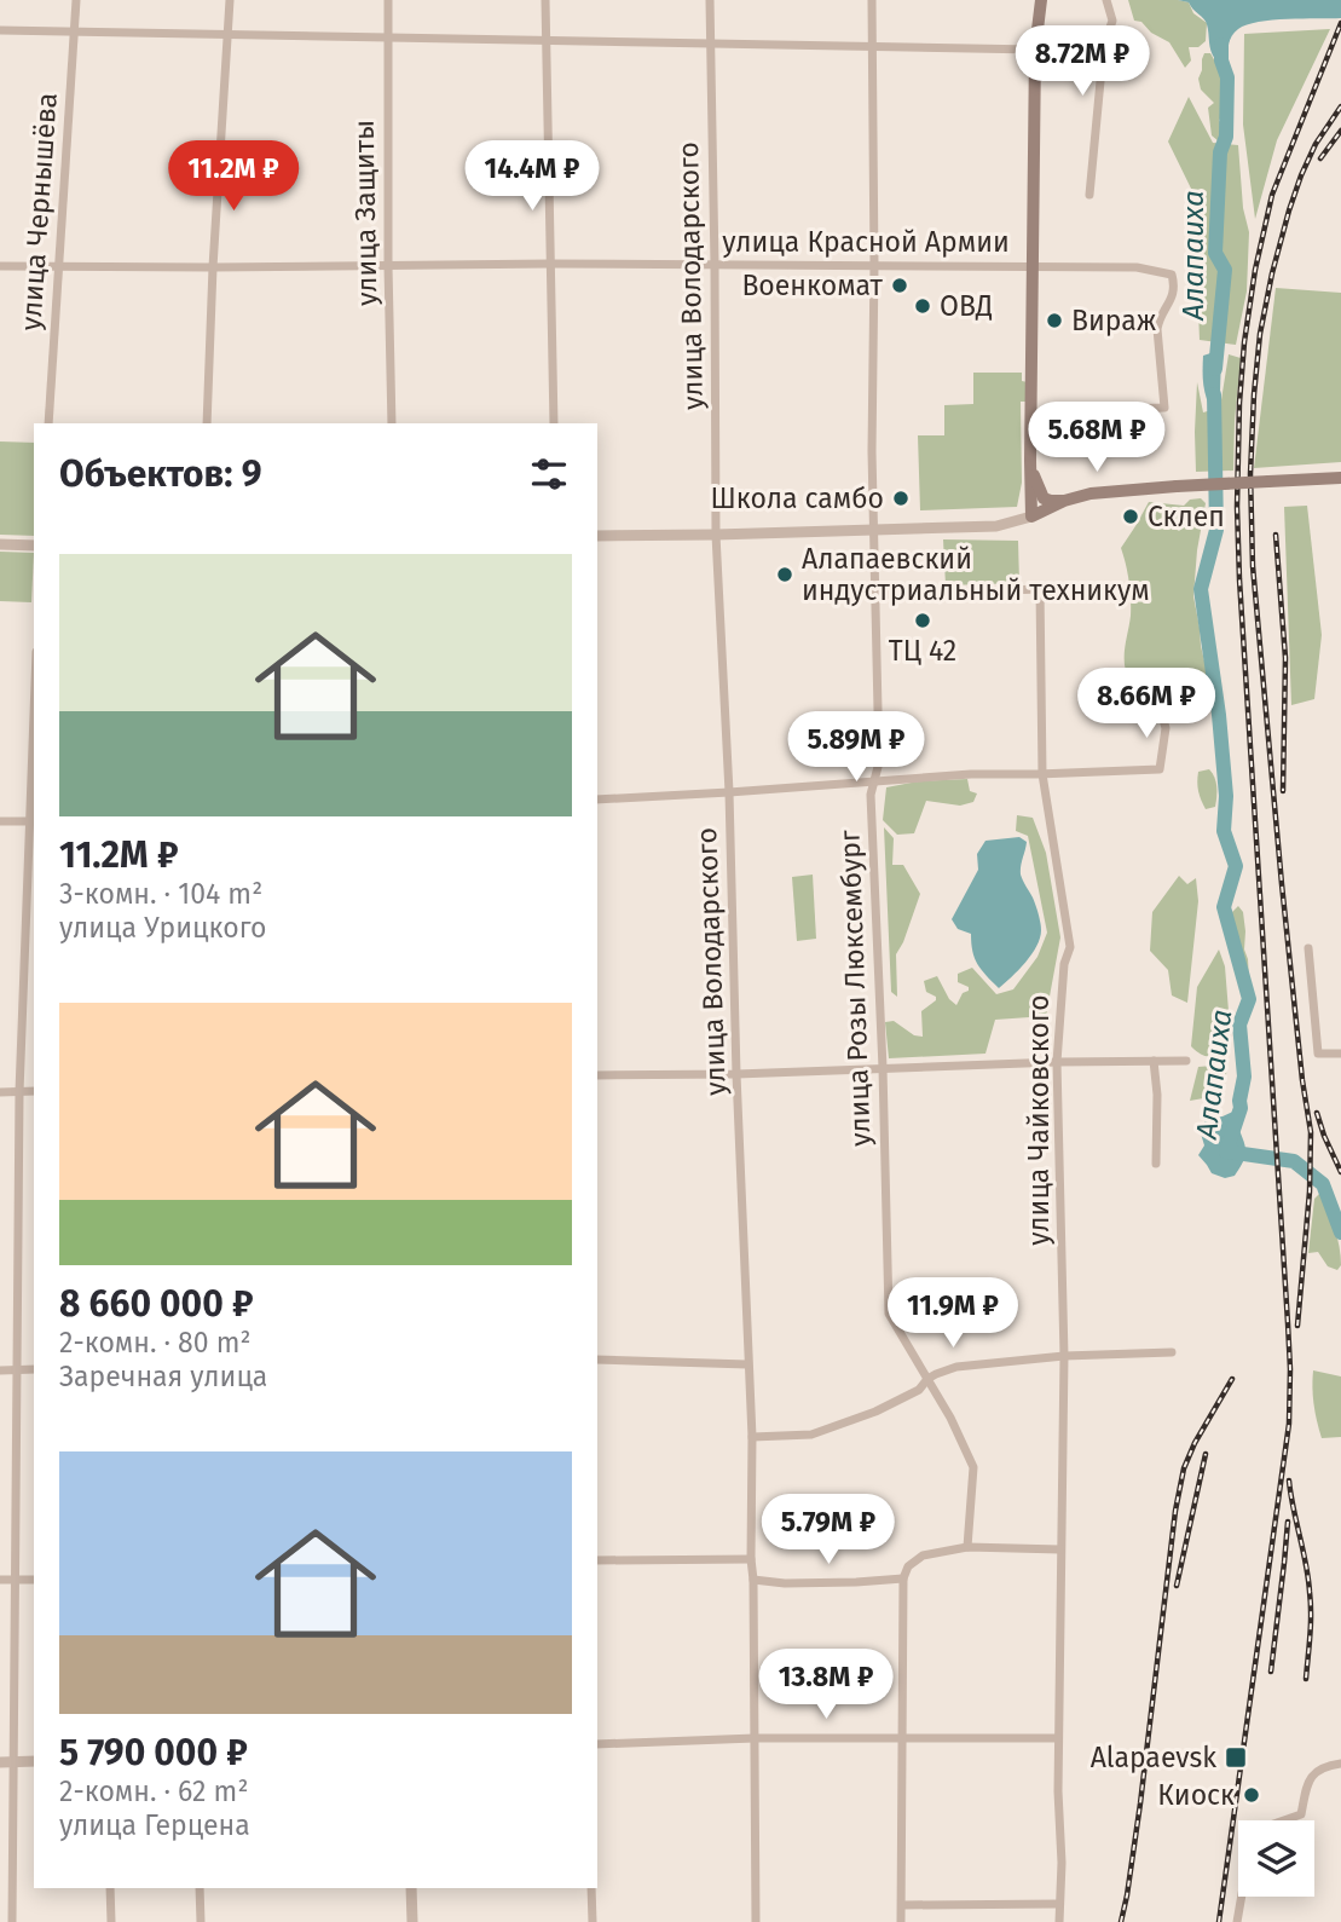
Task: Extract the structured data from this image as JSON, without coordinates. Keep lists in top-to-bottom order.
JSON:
{
  "streets": {
    "street": [
      "улица Чернышёва",
      "улица Защиты",
      "улица Красной Армии",
      "улица Володарского",
      "улица Розы Люксембург",
      "улица Чайковского"
    ]
  },
  "crossings": [
    ["улица Чернышёва", "улица Красной Армии"],
    ["улица Защиты", "улица Красной Армии"],
    ["улица Красной Армии", "улица Володарского"],
    ["улица Красной Армии", "улица Розы Люксембург"],
    ["улица Розы Люксембург", "улица Чайковского"]
  ],
  "water": ["Алапаиха"],
  "places": {
    "other": [
      "Военкомат",
      "ОВД",
      "Вираж",
      "Школа самбо",
      "Склеп",
      "Алапаевский индустриальный техникум",
      "ТЦ 42",
      "Киоск"
    ],
    "transit": ["Alapaevsk"]
  },
  "page": {
    "price": [
      "8.72M ₽",
      "11.2M ₽",
      "14.4M ₽",
      "5.68M ₽",
      "8.66M ₽",
      "5.89M ₽",
      "11.9M ₽",
      "5.79M ₽",
      "13.8M ₽"
    ],
    "heading": "Объектов: 9",
    "list": [
      {
        "name": "11.2M ₽",
        "note": "3-комн. · 104 m² · улица Урицкого"
      },
      {
        "name": "8 660 000 ₽",
        "note": "2-комн. · 80 m² · Заречная улица"
      },
      {
        "name": "5 790 000 ₽",
        "note": "2-комн. · 62 m² · улица Герцена"
      }
    ]
  }
}
